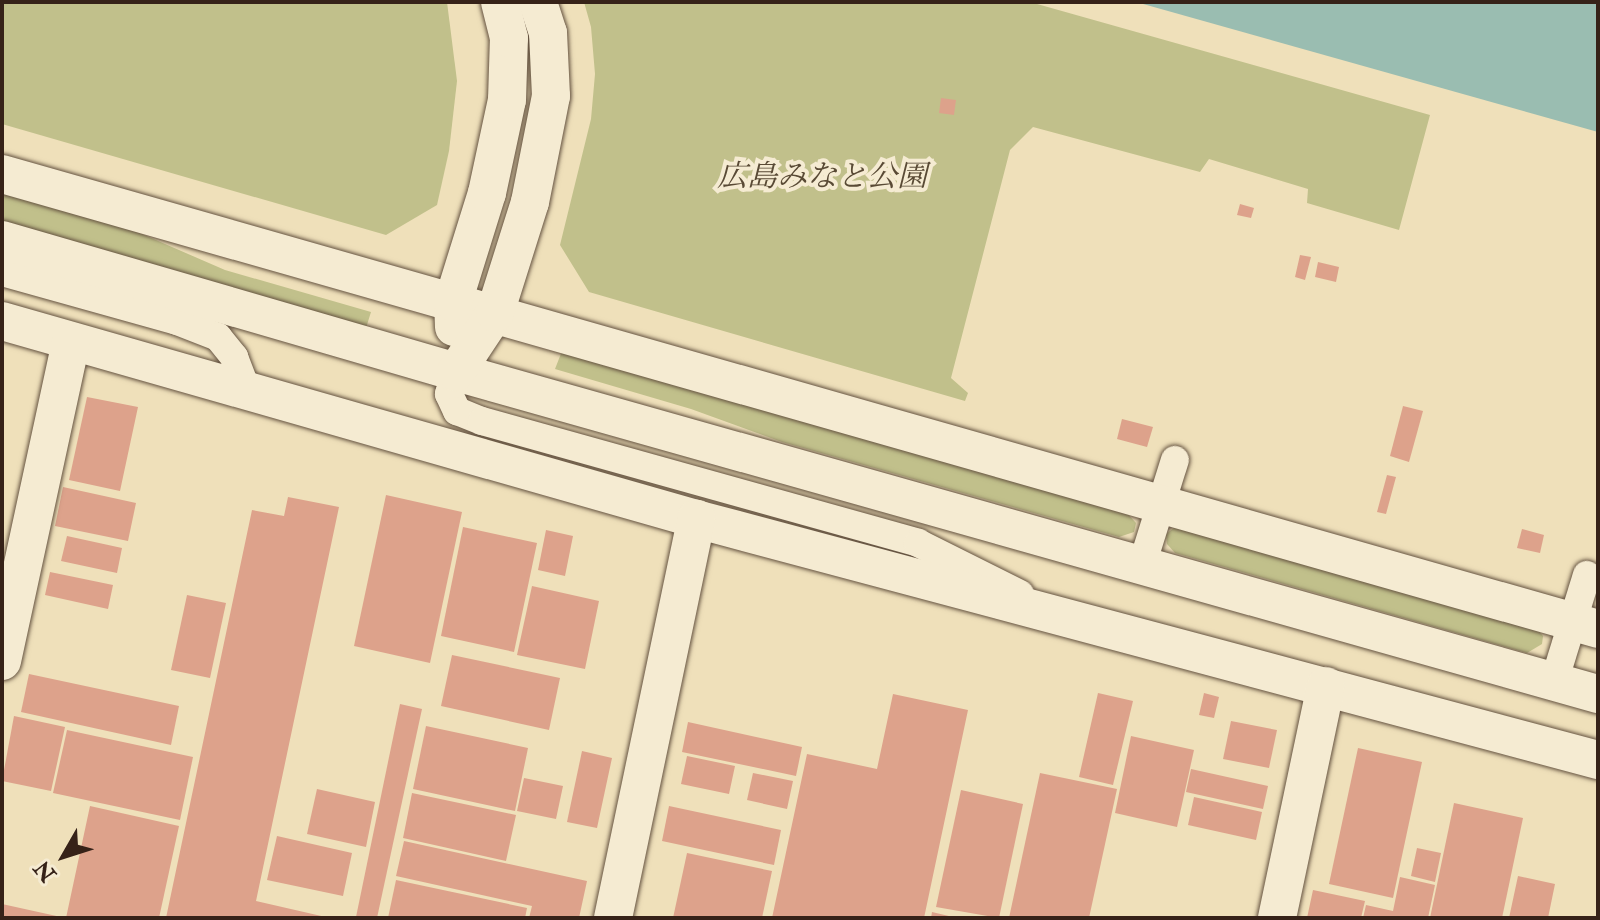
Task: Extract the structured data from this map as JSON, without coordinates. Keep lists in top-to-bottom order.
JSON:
{
  "parks": ["広島みなと公園"],
  "north": "bottom left"
}
